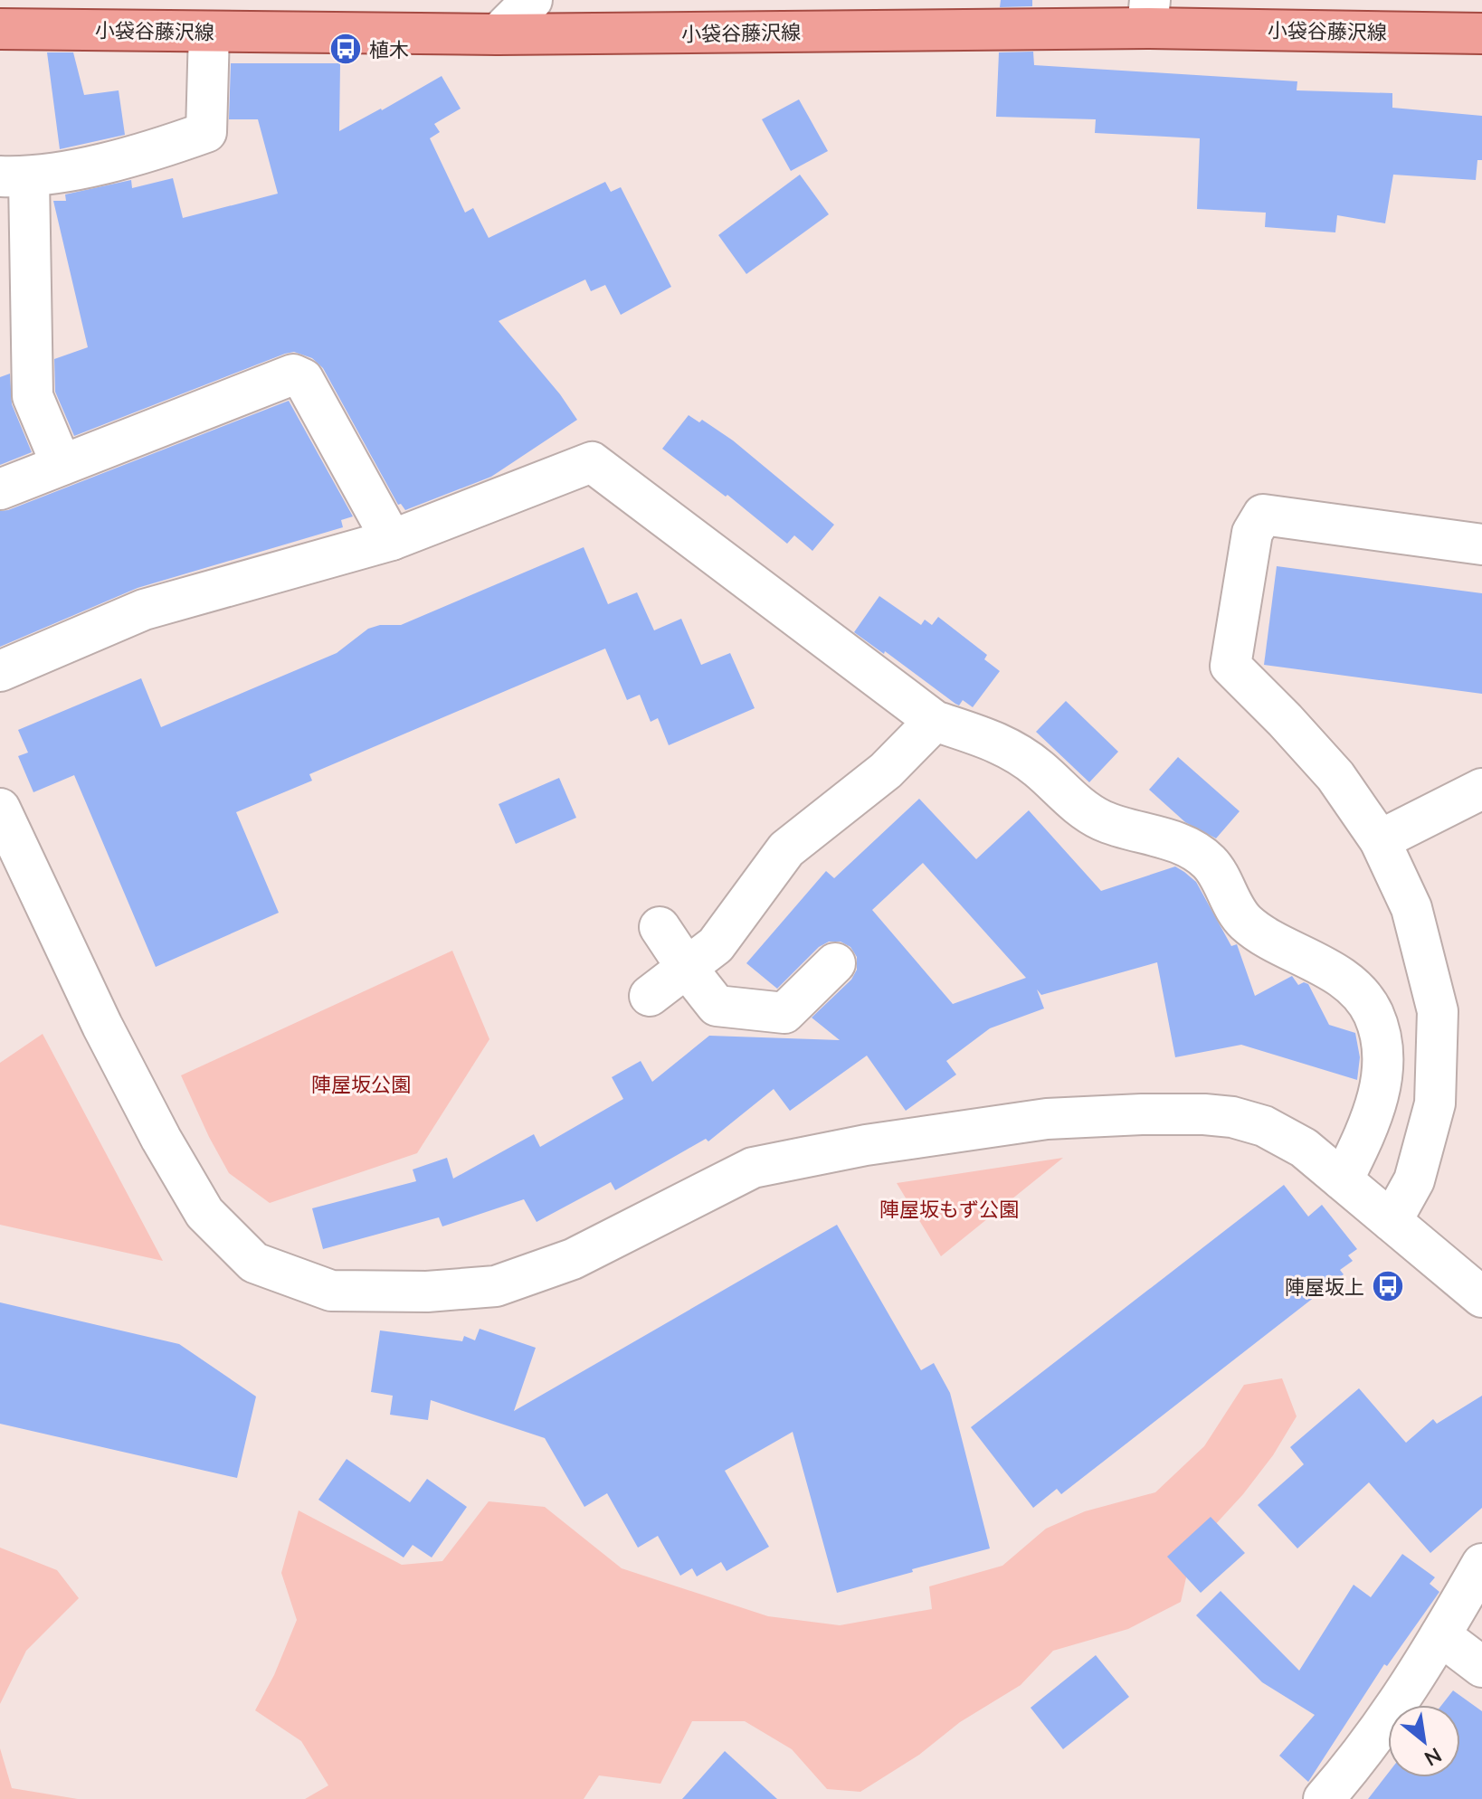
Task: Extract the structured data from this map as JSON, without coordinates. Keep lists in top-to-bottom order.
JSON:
{
  "streets": {
    "main road": ["小袋谷藤沢線"]
  },
  "parks": ["陣屋坂公園", "陣屋坂もず公園"],
  "places": {
    "bus stop": ["植木", "陣屋坂上"]
  },
  "north": "bottom right"
}
